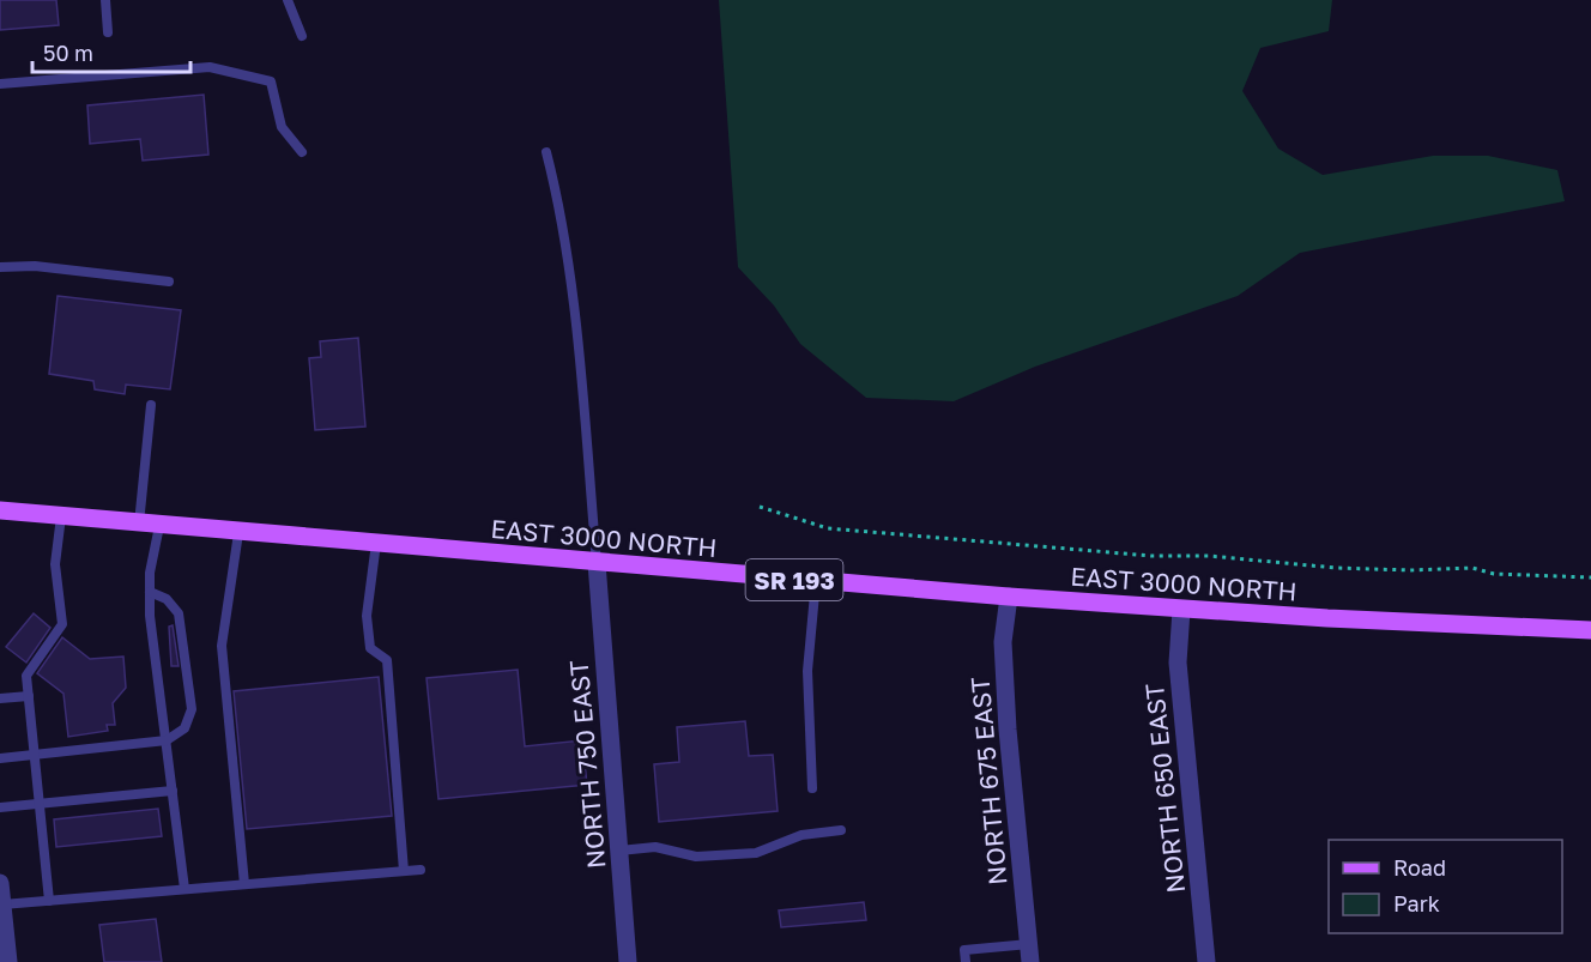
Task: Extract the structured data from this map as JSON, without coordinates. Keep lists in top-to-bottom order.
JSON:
{
  "streets": {
    "main road": ["EAST 3000 NORTH", "SR 193"],
    "street": ["NORTH 750 EAST", "NORTH 675 EAST", "NORTH 650 EAST"]
  },
  "crossings": [
    ["EAST 3000 NORTH", "NORTH 750 EAST"],
    ["EAST 3000 NORTH", "NORTH 675 EAST"],
    ["EAST 3000 NORTH", "NORTH 650 EAST"]
  ],
  "legend": ["Road", "Park"],
  "scale_bar": "50 m"
}
